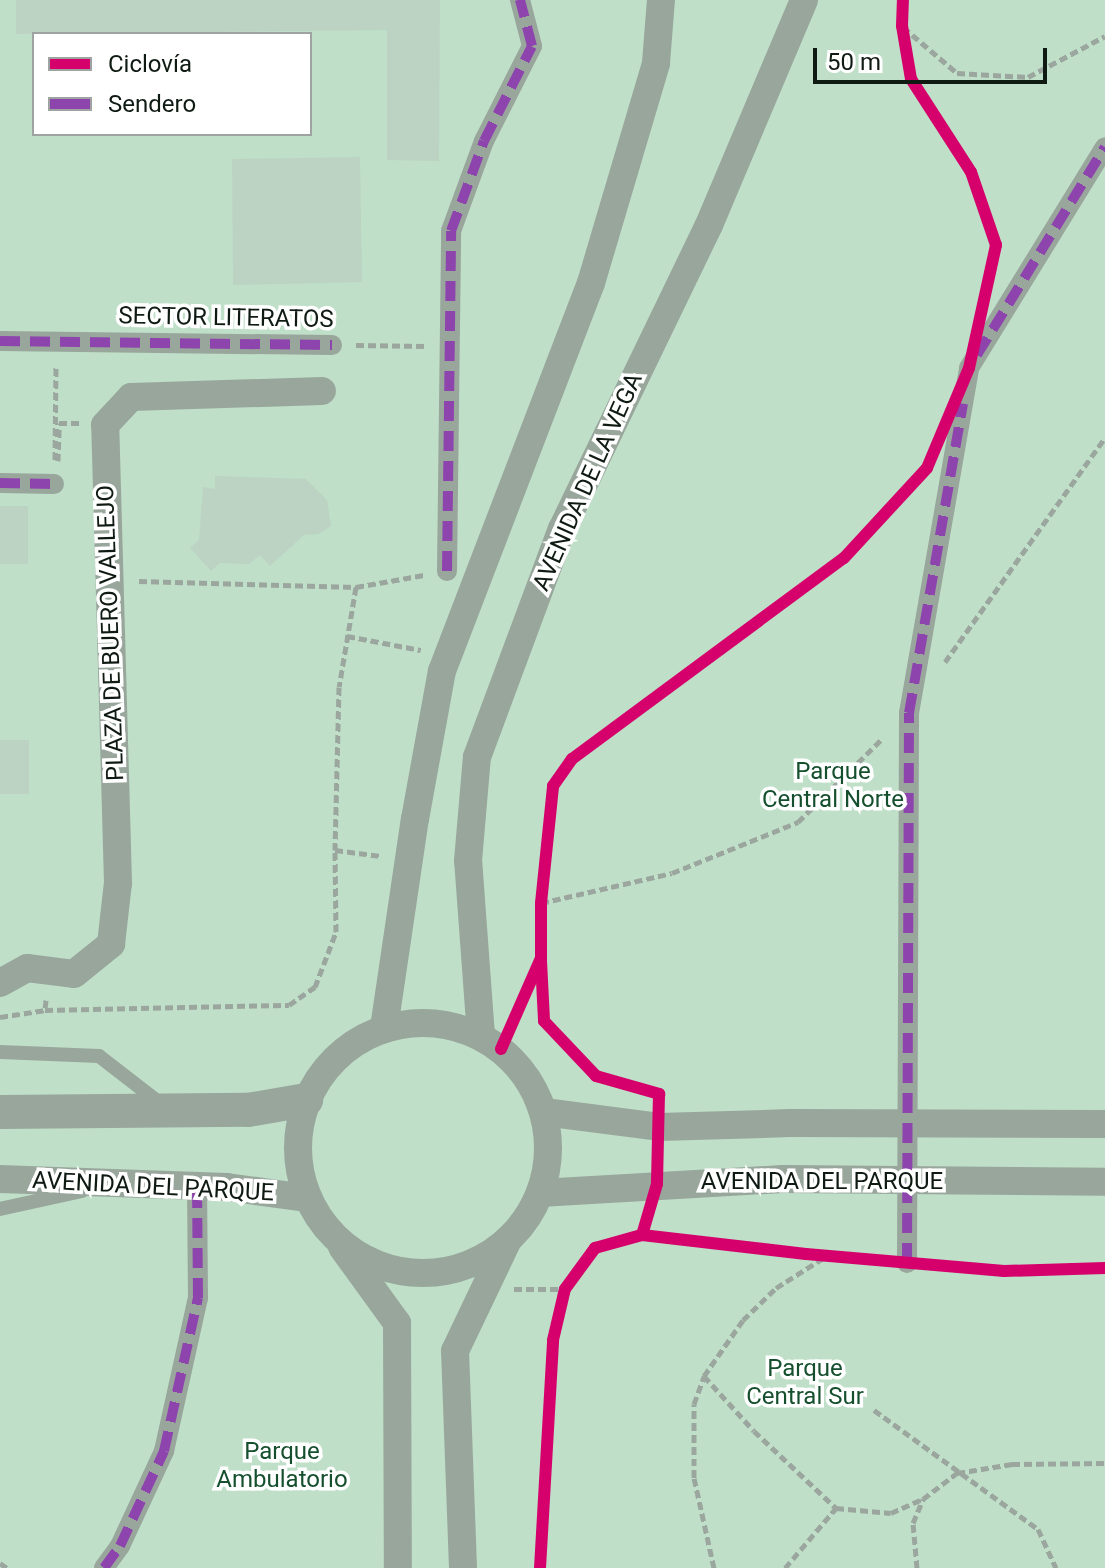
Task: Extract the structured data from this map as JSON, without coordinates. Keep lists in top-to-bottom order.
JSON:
{
  "streets": {
    "street": [
      "SECTOR LITERATOS",
      "AVENIDA DE LA VEGA",
      "PLAZA DE BUERO VALLEJO",
      "AVENIDA DEL PARQUE"
    ]
  },
  "crossings": [
    ["AVENIDA DE LA VEGA", "AVENIDA DEL PARQUE"]
  ],
  "parks": ["Parque Central Norte", "Parque Central Sur", "Parque Ambulatorio"],
  "legend": ["Ciclovía", "Sendero"],
  "scale_bar": "50 m"
}
